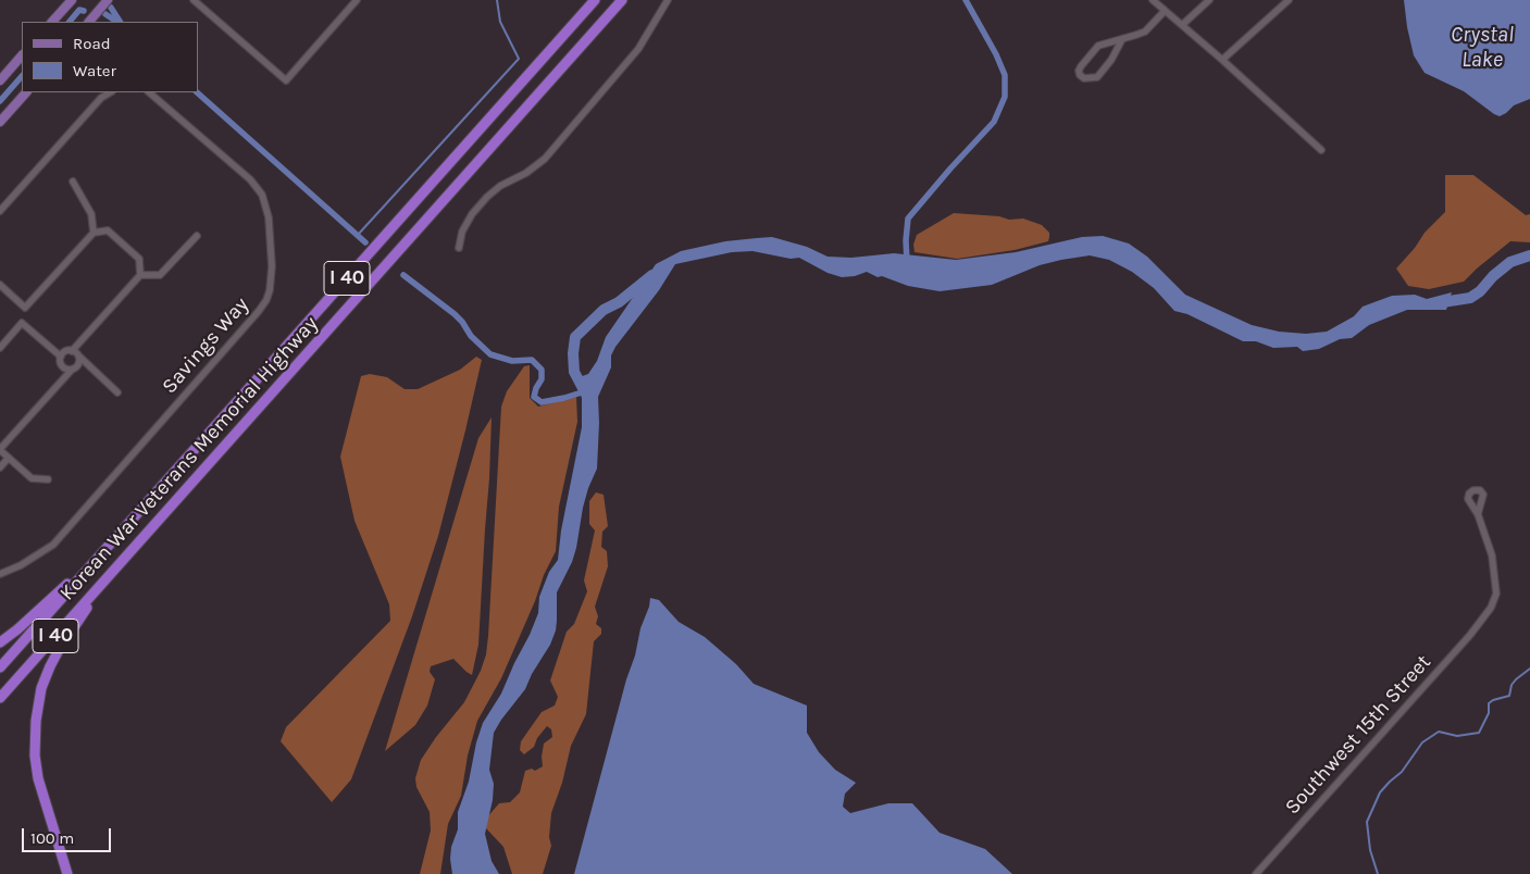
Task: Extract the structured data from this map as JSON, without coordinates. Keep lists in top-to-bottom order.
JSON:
{
  "streets": {
    "highway": ["I 40", "Korean War Veterans Memorial Highway"],
    "street": ["Savings Way", "Southwest 15th Street"]
  },
  "water": ["Crystal Lake"],
  "legend": ["Road", "Water"],
  "scale_bar": "100 m"
}
